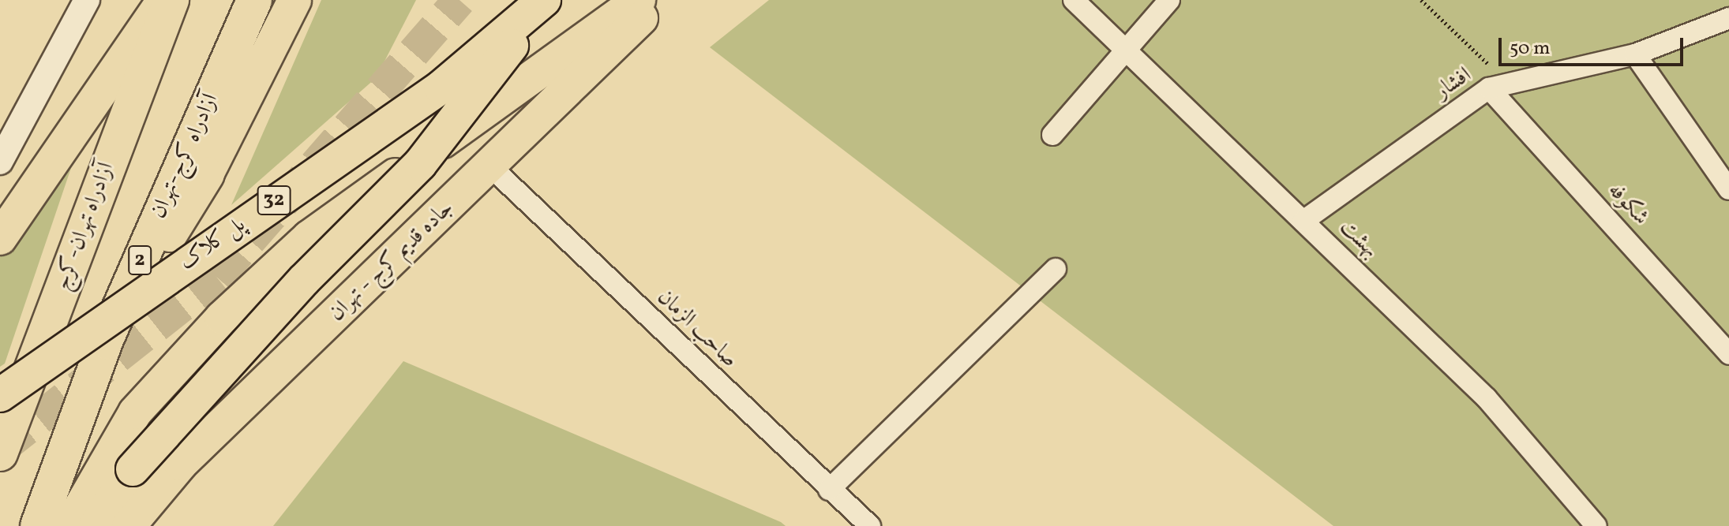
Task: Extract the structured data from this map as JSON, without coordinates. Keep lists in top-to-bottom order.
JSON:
{
  "streets": {
    "highway": [
      "آزادراه کرج-تهران",
      "32",
      "آزادراه تهران-کرج",
      "پل کلاک",
      "2",
      "جاده قدیم کرج - تهران"
    ],
    "street": [
      "افشار",
      "شکوفه",
      "بهشت",
      "صاحب الزمان"
    ]
  },
  "crossings": [
    ["افشار", "شکوفه"],
    ["افشار", "بهشت"],
    ["جاده قدیم کرج - تهران", "صاحب الزمان"]
  ],
  "scale_bar": "50 m"
}
